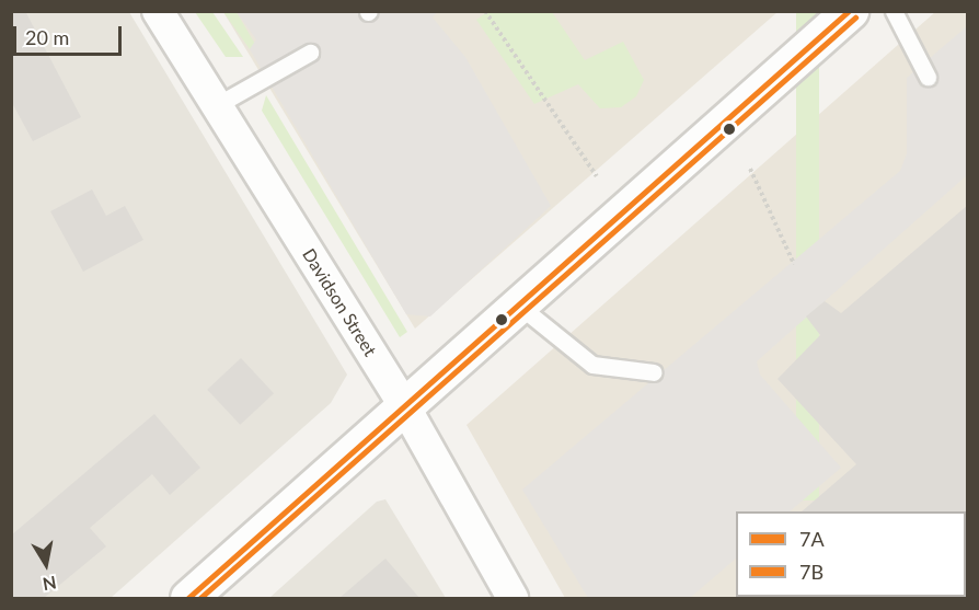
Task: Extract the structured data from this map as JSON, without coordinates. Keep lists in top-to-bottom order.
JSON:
{
  "streets": {
    "street": ["Davidson Street"]
  },
  "lines": ["transit line 7A", "transit line 7B"],
  "legend": ["7A", "7B"],
  "scale_bar": "20 m",
  "north": "bottom"
}
